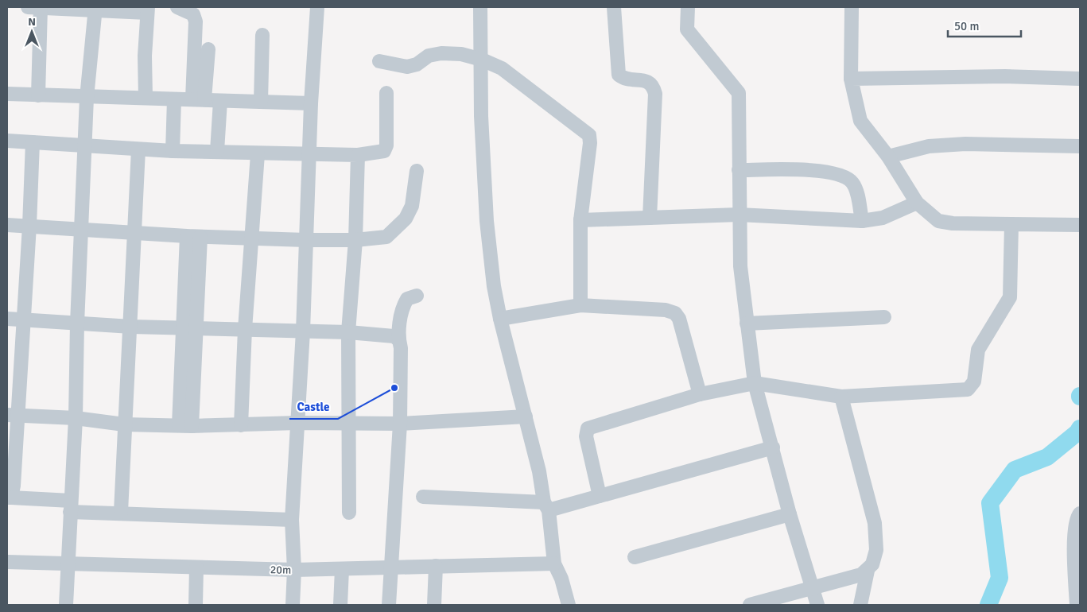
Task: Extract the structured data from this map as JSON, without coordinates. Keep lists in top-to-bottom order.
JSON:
{
  "streets": {
    "street": ["20m"]
  },
  "places": ["Castle"],
  "scale_bar": "50 m",
  "north": "top"
}
